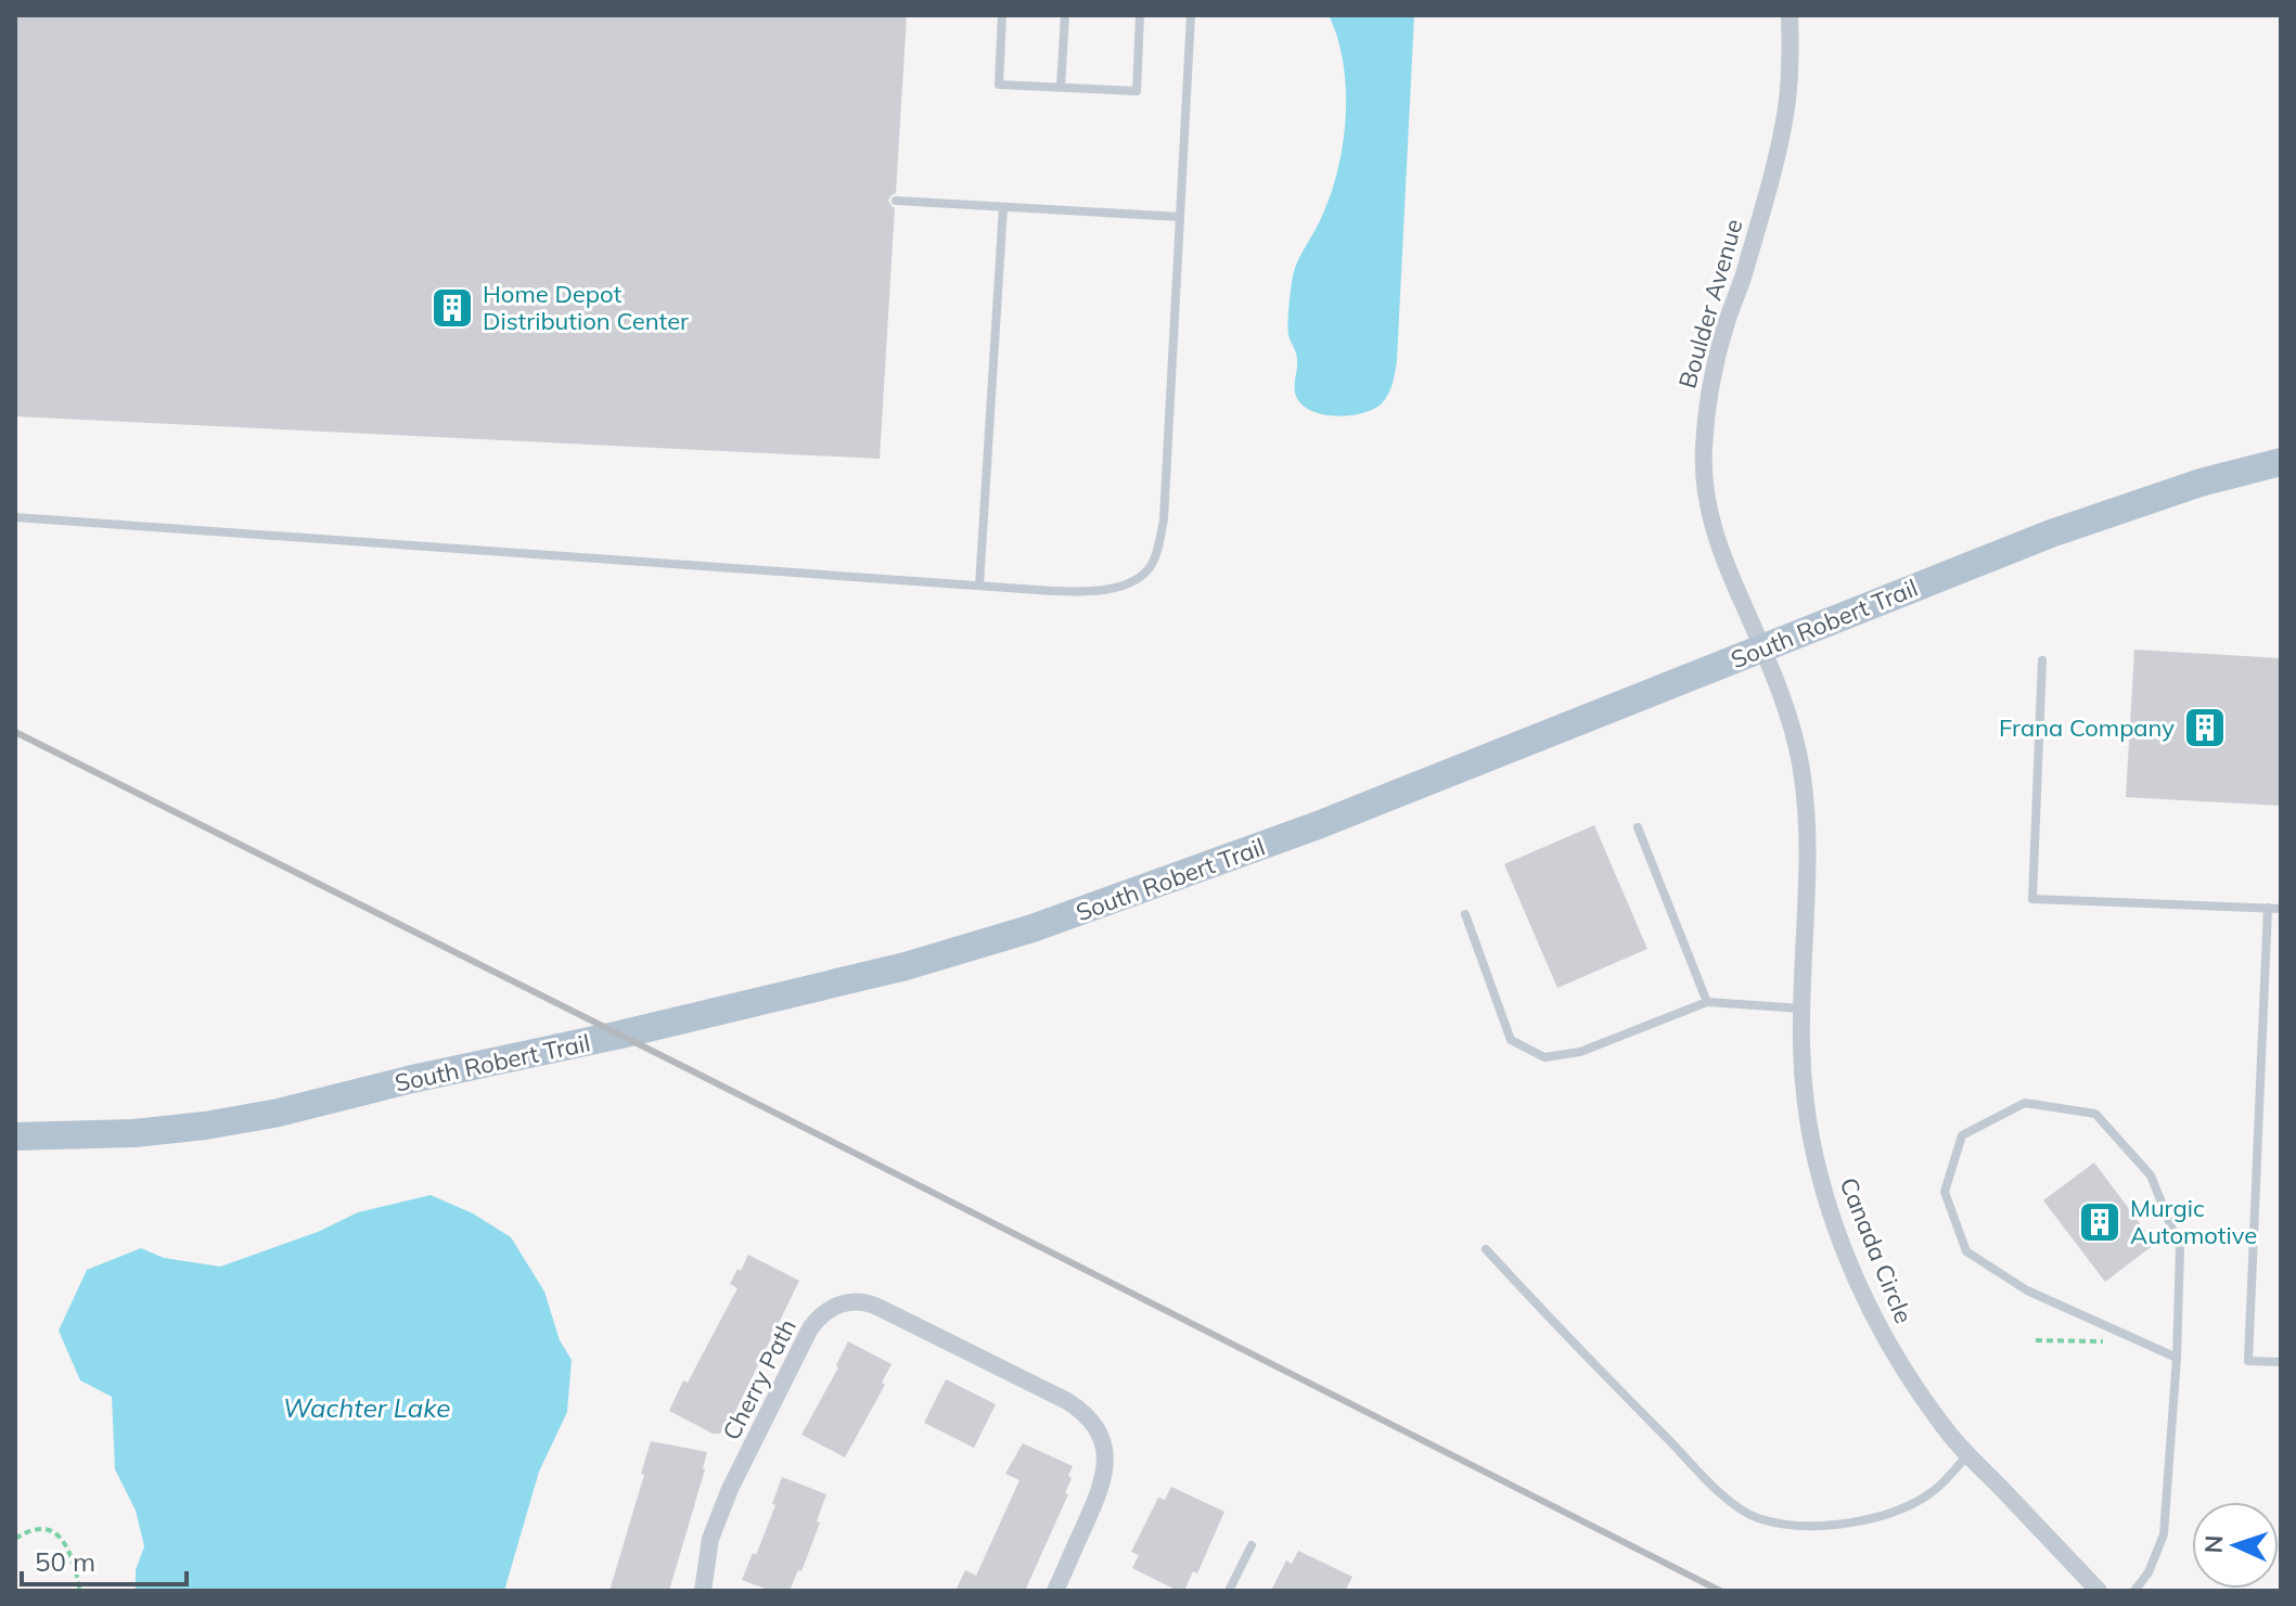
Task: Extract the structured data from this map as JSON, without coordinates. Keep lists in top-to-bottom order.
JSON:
{
  "streets": {
    "main road": ["South Robert Trail"],
    "street": ["Boulder Avenue", "Canada Circle", "Cherry Path"]
  },
  "crossings": [
    ["Boulder Avenue", "South Robert Trail"],
    ["Boulder Avenue", "Canada Circle"],
    ["South Robert Trail", "Canada Circle"]
  ],
  "water": ["Wachter Lake"],
  "places": {
    "building": ["Home Depot Distribution Center", "Frana Company", "Murgic Automotive"]
  },
  "scale_bar": "50 m",
  "north": "left"
}
